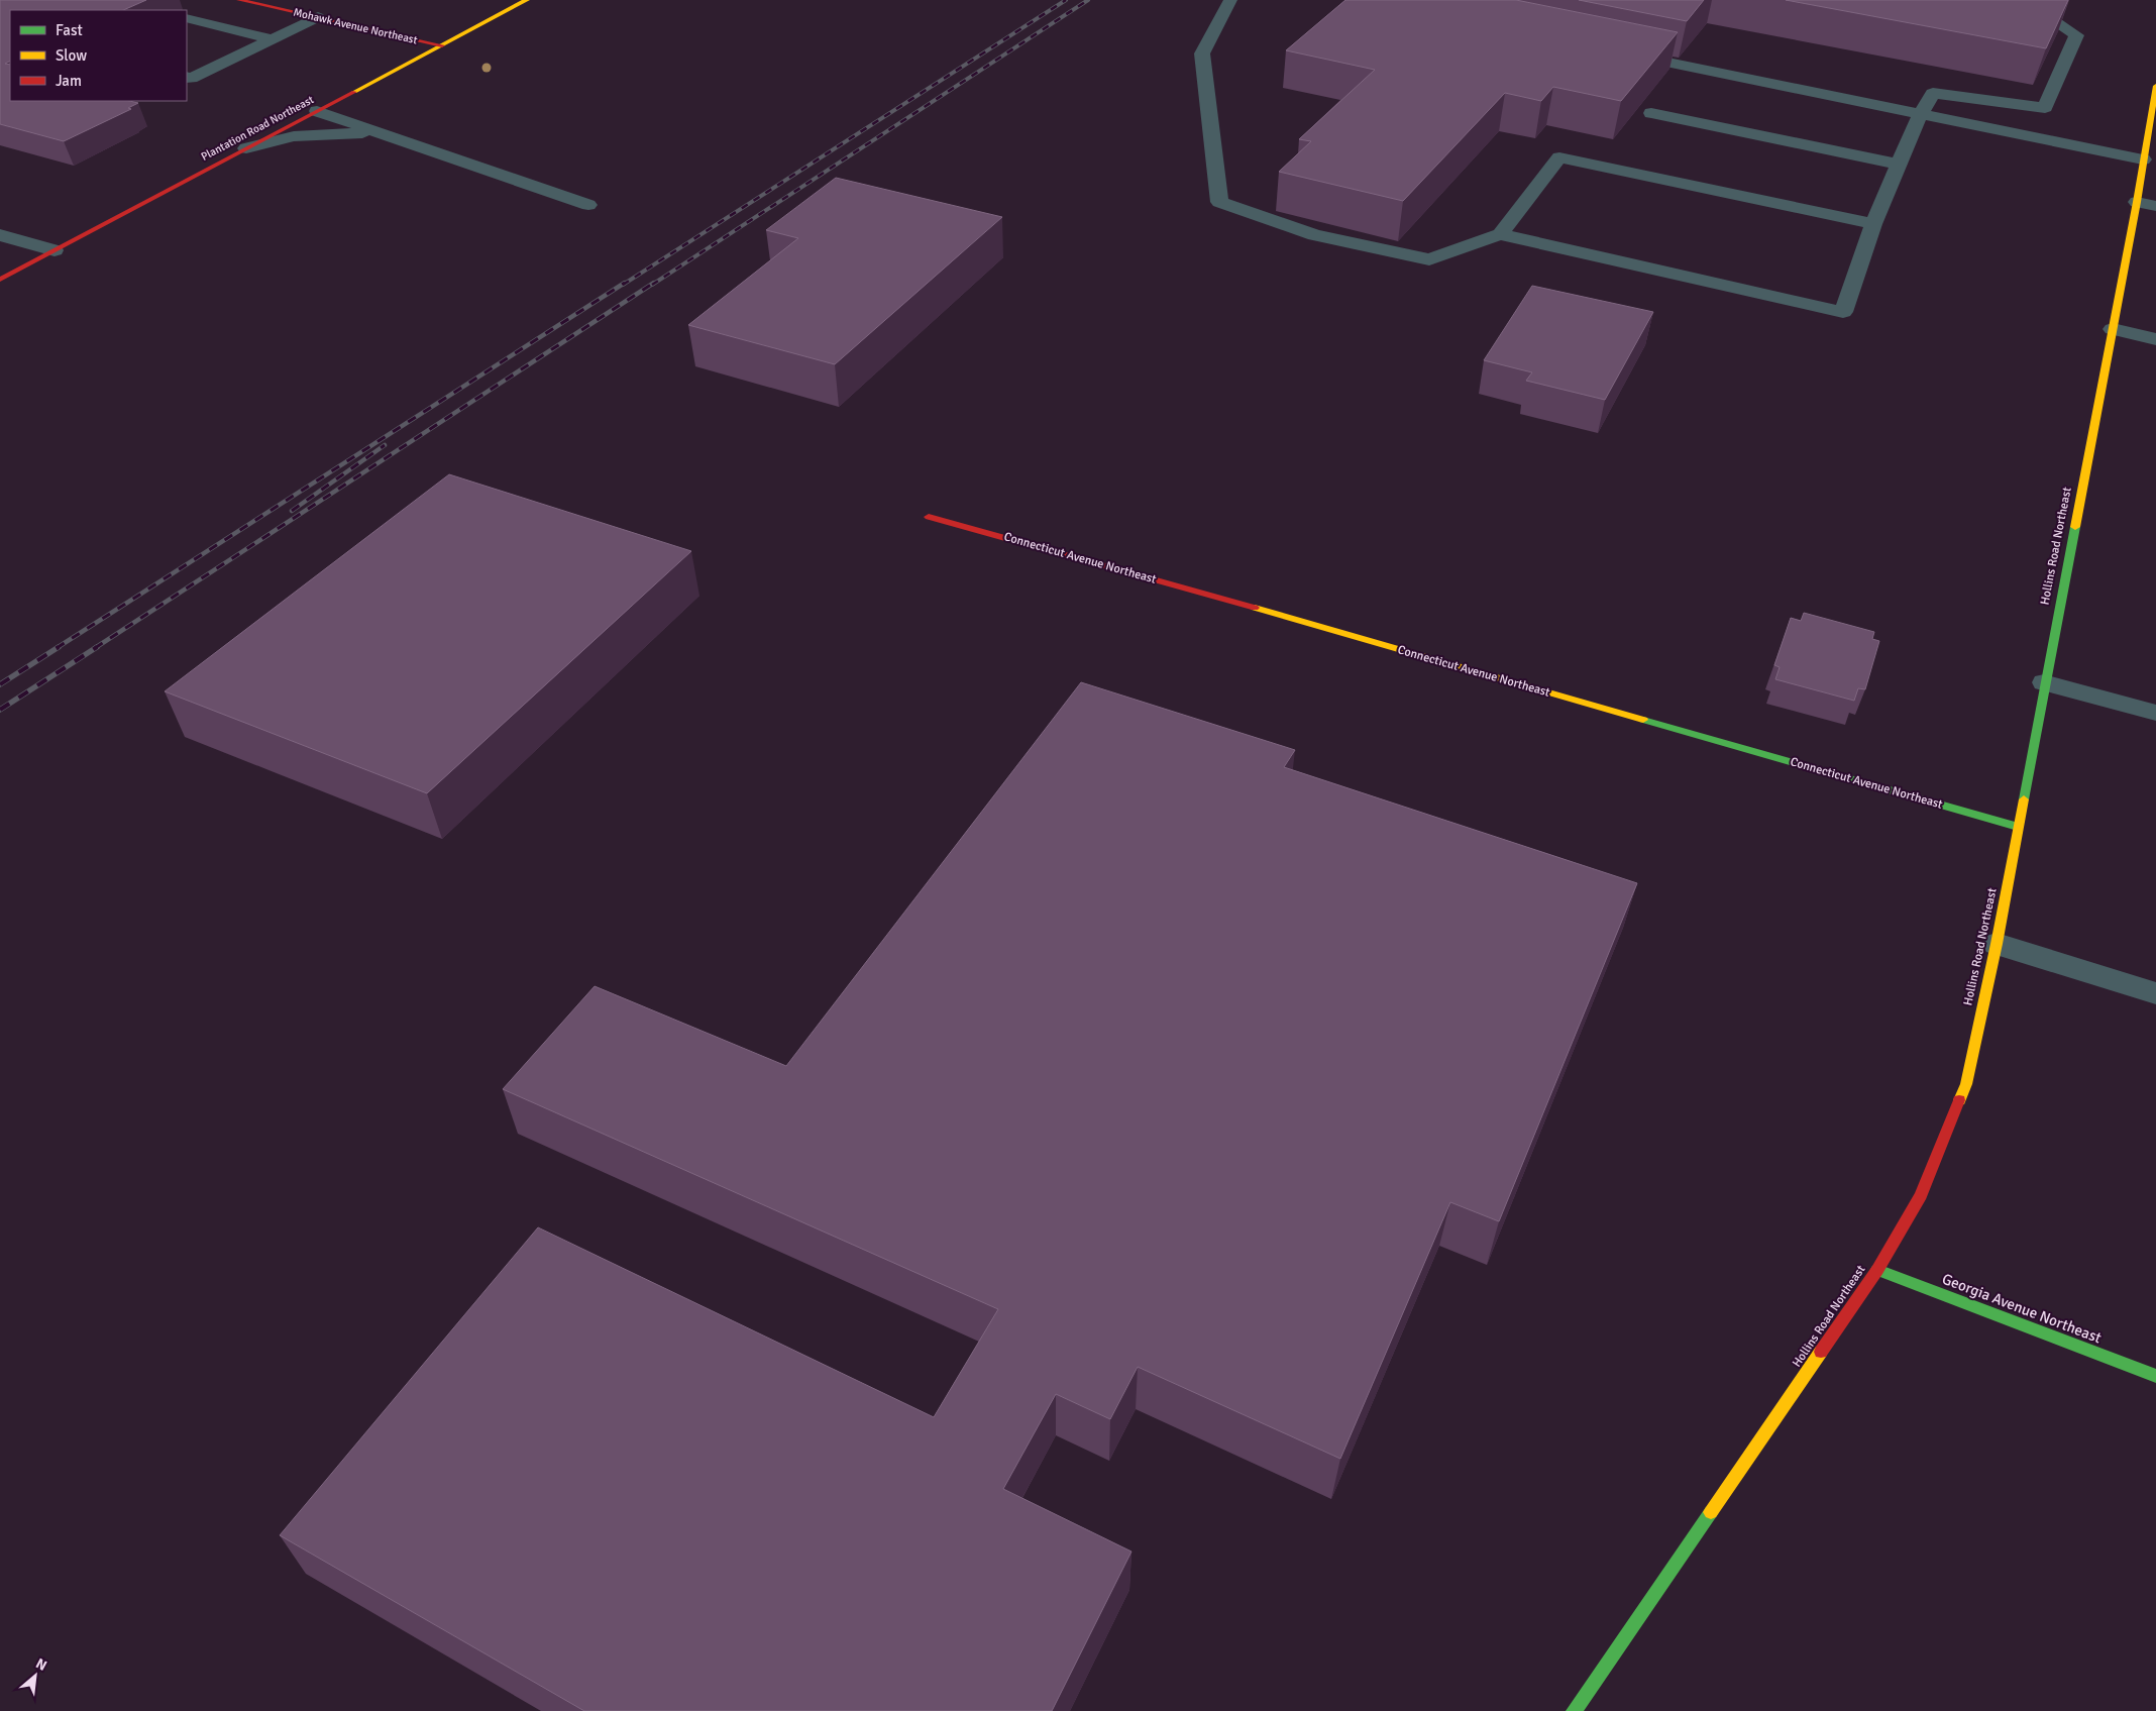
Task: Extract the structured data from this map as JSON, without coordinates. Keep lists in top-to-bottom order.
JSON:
{
  "streets": {
    "street": [
      "Mohawk Avenue Northeast",
      "Plantation Road Northeast",
      "Hollins Road Northeast",
      "Connecticut Avenue Northeast",
      "Georgia Avenue Northeast"
    ]
  },
  "crossings": [
    ["Mohawk Avenue Northeast", "Plantation Road Northeast"],
    ["Hollins Road Northeast", "Connecticut Avenue Northeast"],
    ["Hollins Road Northeast", "Georgia Avenue Northeast"]
  ],
  "legend": ["Fast", "Slow", "Jam"],
  "north": "top right"
}
